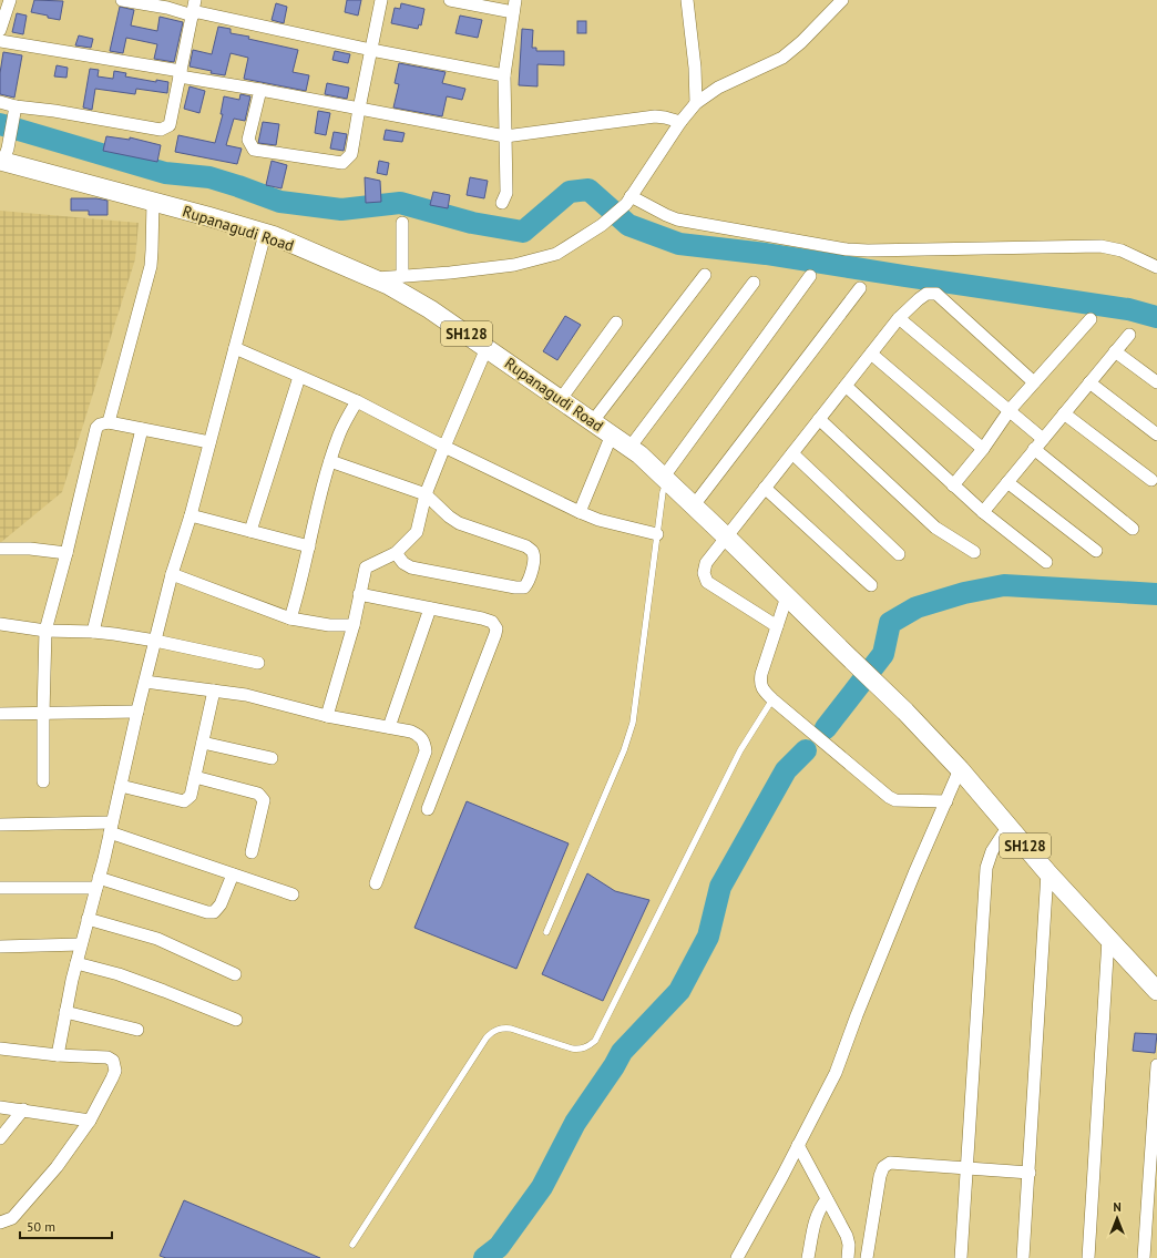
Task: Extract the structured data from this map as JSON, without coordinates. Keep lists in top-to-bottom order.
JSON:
{
  "streets": {
    "main road": ["Rupanagudi Road", "SH128"]
  },
  "crossings": [
    ["Rupanagudi Road", "SH128"]
  ],
  "scale_bar": "50 m",
  "north": "top"
}
